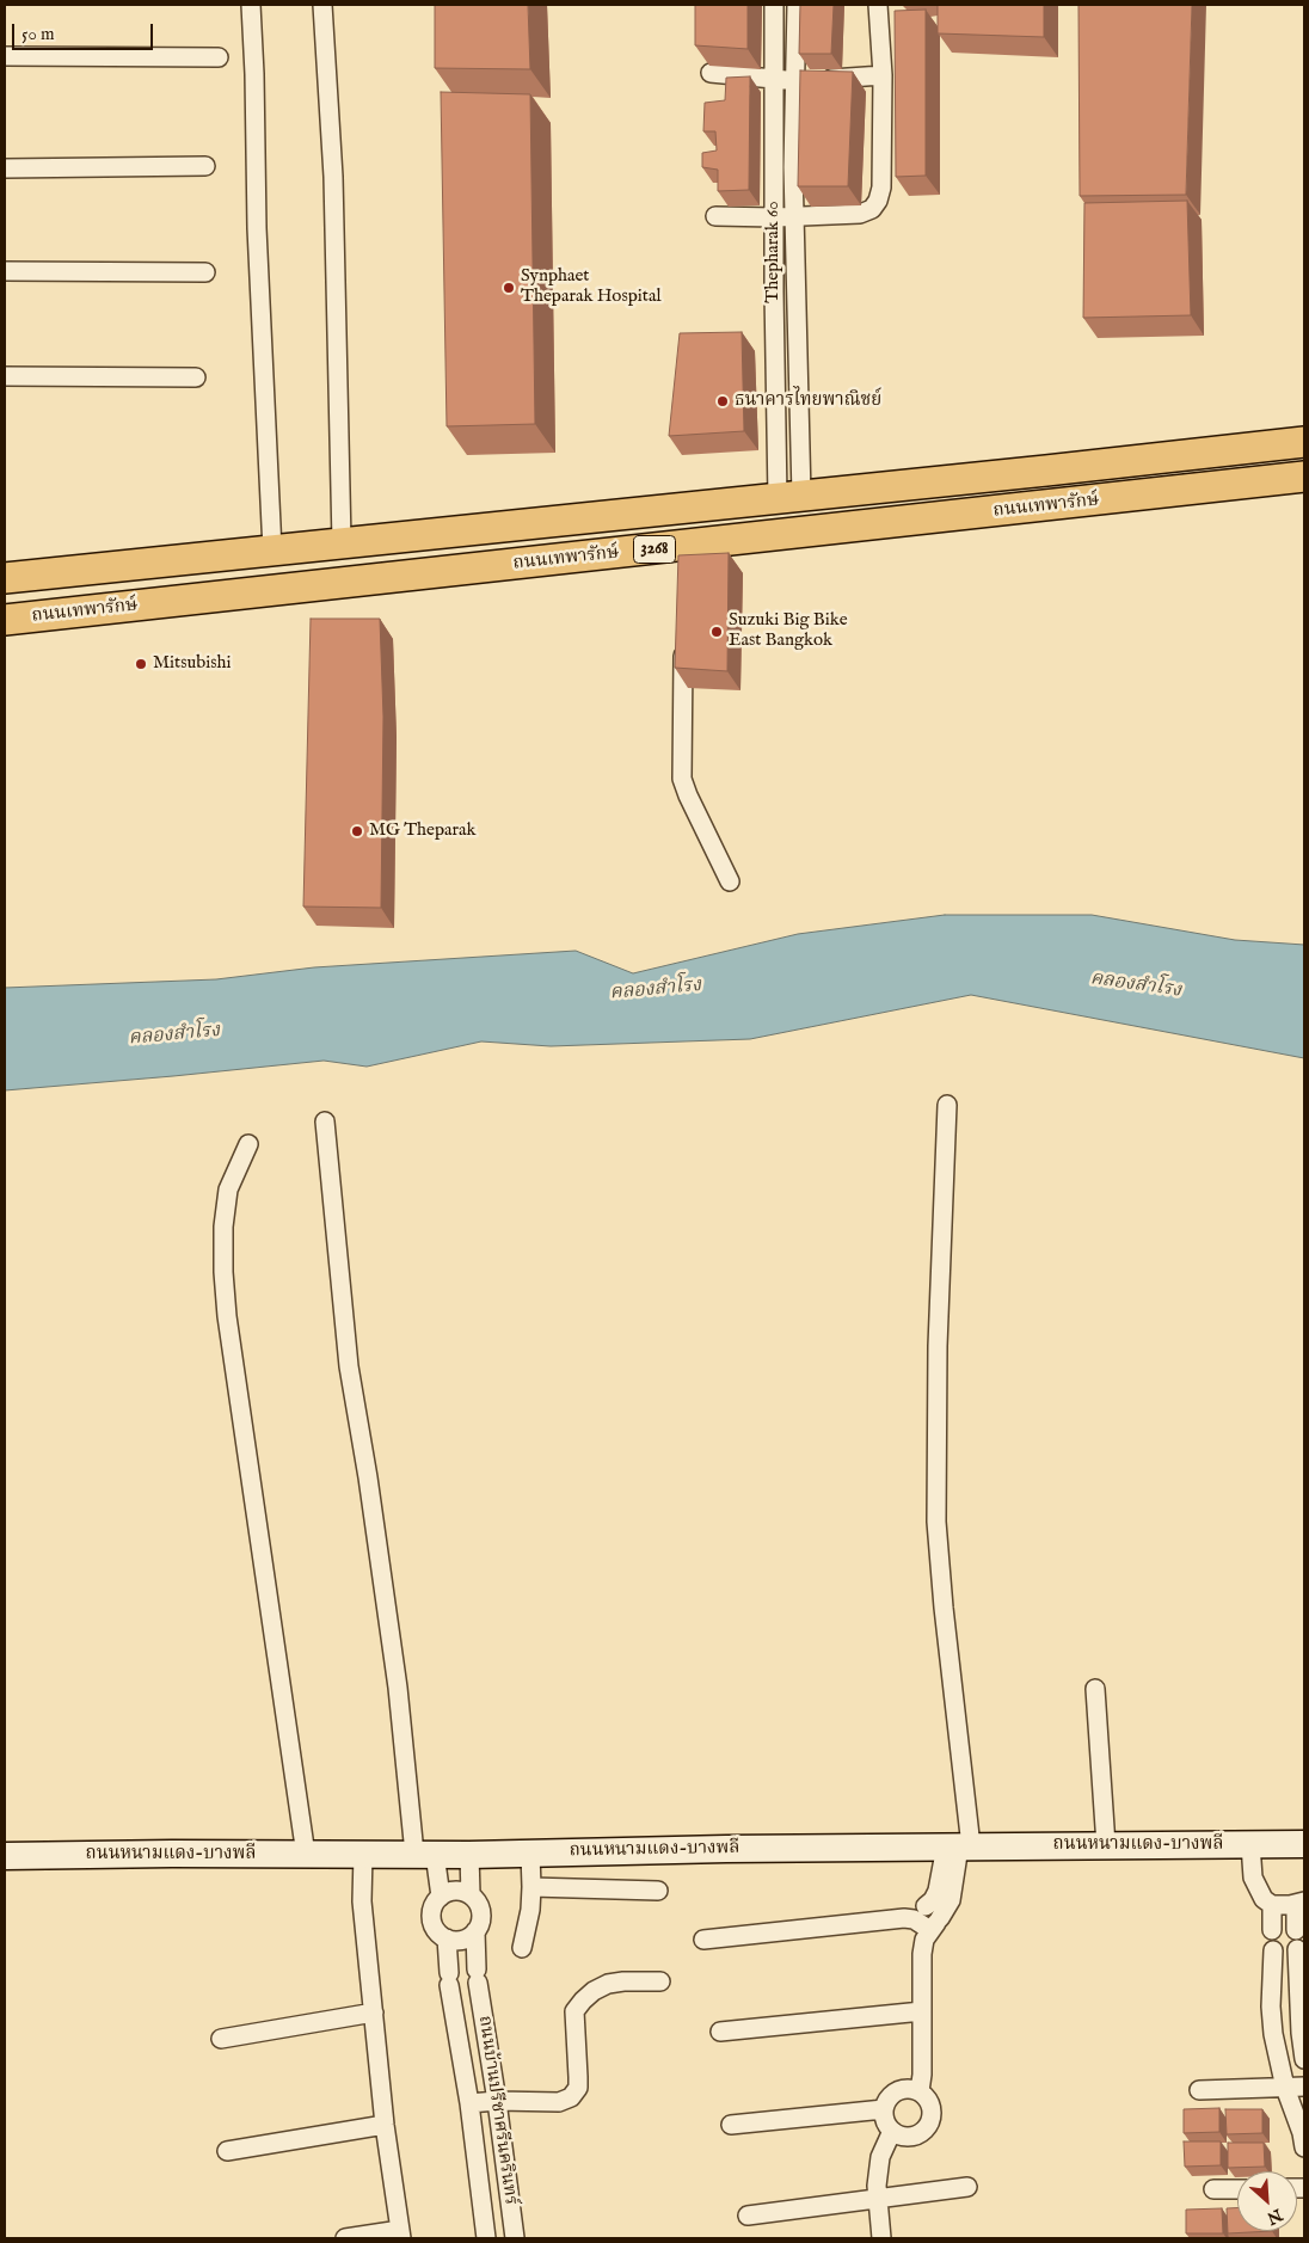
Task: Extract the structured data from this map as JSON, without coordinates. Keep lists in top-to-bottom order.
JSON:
{
  "streets": {
    "main road": ["ถนนเทพารักษ์", "3268", "ถนนหนามแดง-บางพลี"],
    "street": ["Thepharak 60", "ถนนบ้านปรีชาศรีนครินทร์"]
  },
  "crossings": [
    ["Thepharak 60", "ถนนเทพารักษ์"]
  ],
  "water": ["คลองสำโรง"],
  "places": [
    "Synphaet Theparak Hospital",
    "ธนาคารไทยพาณิชย์",
    "Suzuki Big Bike East Bangkok",
    "Mitsubishi",
    "MG Theparak"
  ],
  "scale_bar": "50 m",
  "north": "bottom right"
}
